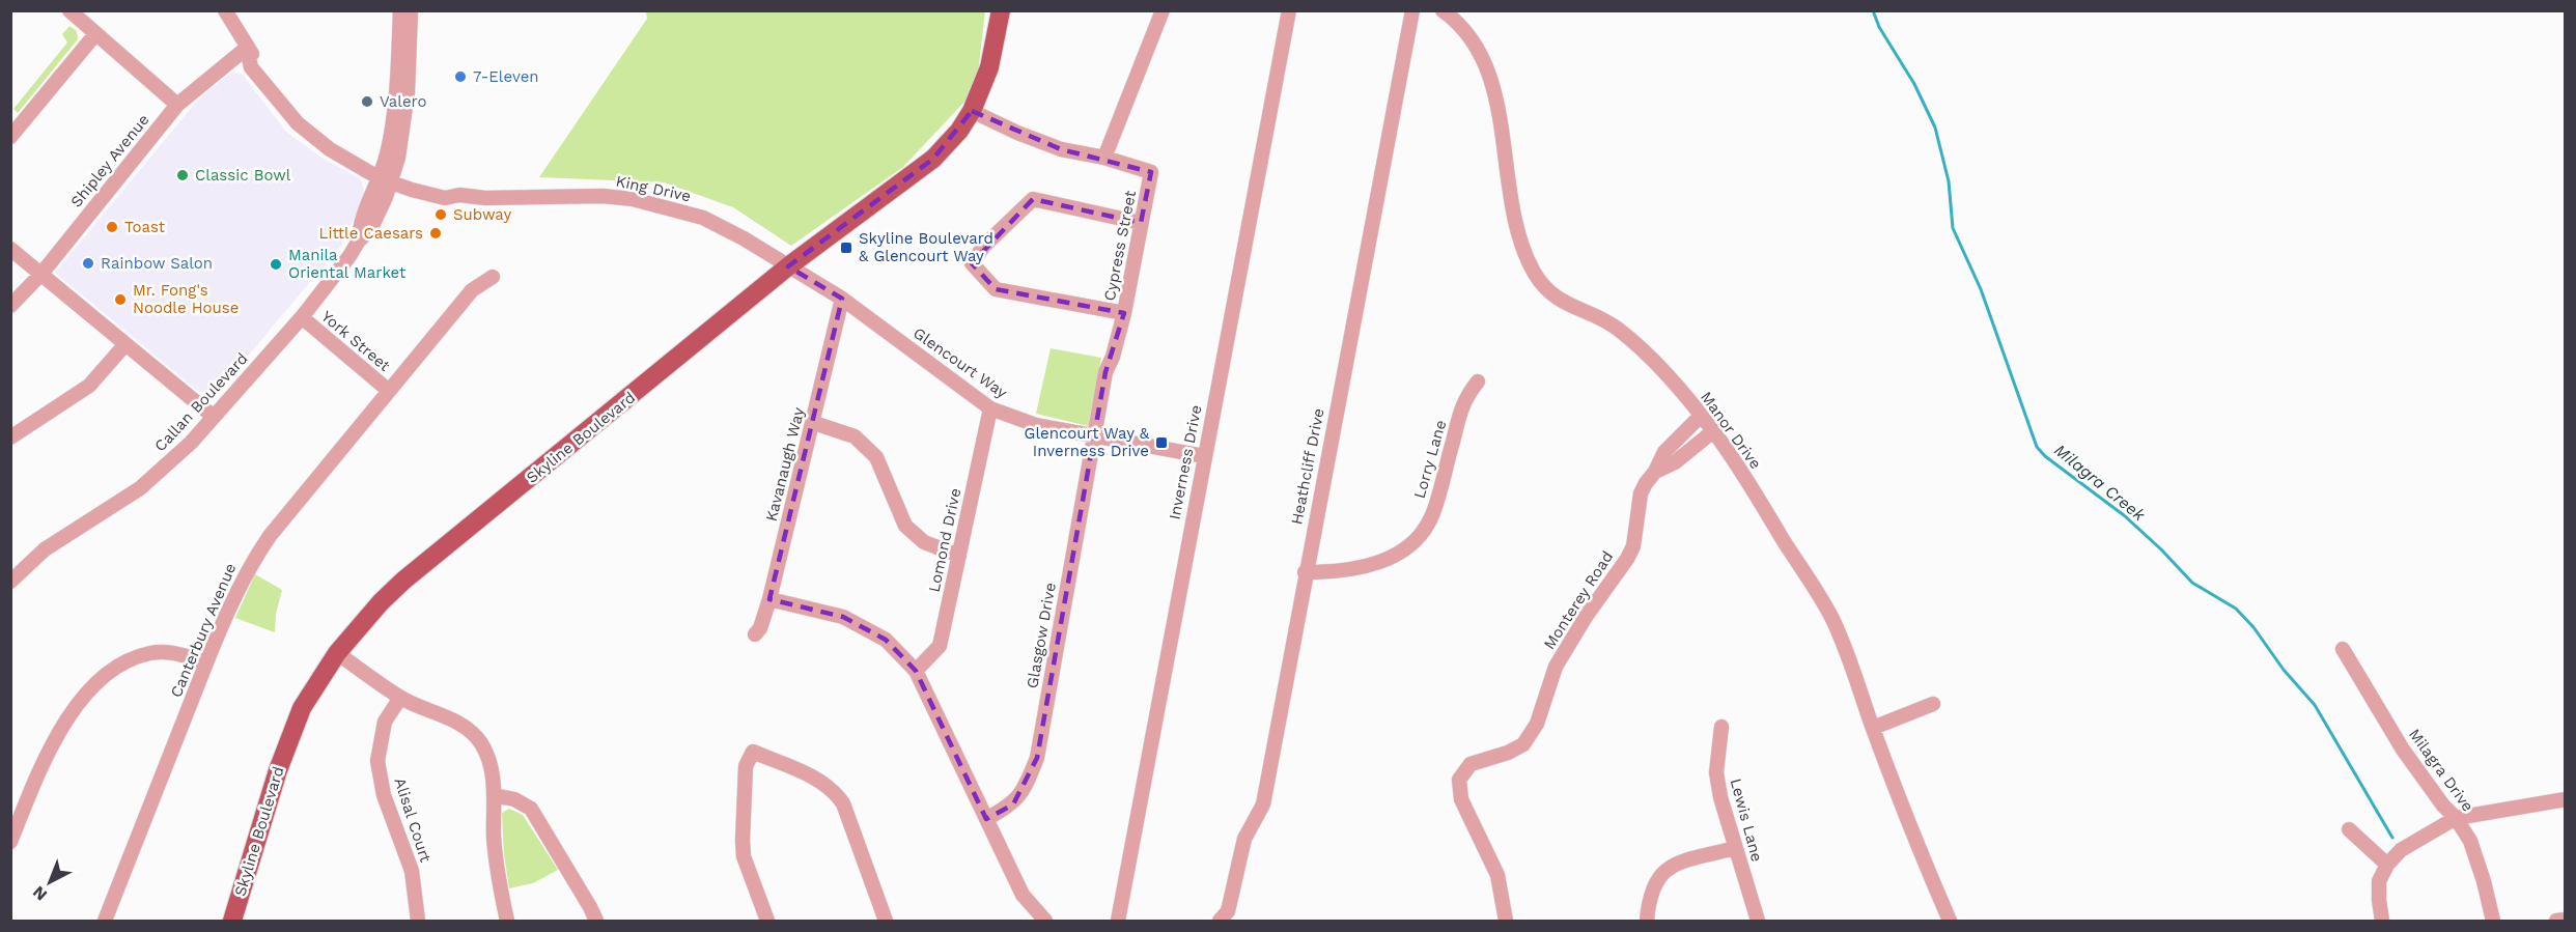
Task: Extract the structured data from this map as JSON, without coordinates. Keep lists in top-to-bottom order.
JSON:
{
  "streets": {
    "main road": ["Skyline Boulevard"],
    "street": [
      "Shipley Avenue",
      "King Drive",
      "Cypress Street",
      "York Street",
      "Glencourt Way",
      "Callan Boulevard",
      "Manor Drive",
      "Lorry Lane",
      "Inverness Drive",
      "Kavanaugh Way",
      "Heathcliff Drive",
      "Lomond Drive",
      "Monterey Road",
      "Canterbury Avenue",
      "Glasgow Drive",
      "Milagra Drive",
      "Alisal Court",
      "Lewis Lane"
    ]
  },
  "crossings": [
    ["Shipley Avenue", "King Drive"],
    ["King Drive", "Glencourt Way"],
    ["King Drive", "Callan Boulevard"],
    ["King Drive", "Skyline Boulevard"],
    ["Cypress Street", "Glencourt Way"],
    ["Cypress Street", "Skyline Boulevard"],
    ["Cypress Street", "Glasgow Drive"],
    ["York Street", "Callan Boulevard"],
    ["York Street", "Canterbury Avenue"],
    ["Glencourt Way", "Skyline Boulevard"],
    ["Glencourt Way", "Inverness Drive"],
    ["Glencourt Way", "Kavanaugh Way"],
    ["Glencourt Way", "Lomond Drive"],
    ["Glencourt Way", "Glasgow Drive"],
    ["Manor Drive", "Monterey Road"],
    ["Lorry Lane", "Heathcliff Drive"]
  ],
  "water": ["Milagra Creek"],
  "places": {
    "other": [
      "7-Eleven",
      "Valero",
      "Classic Bowl",
      "Subway",
      "Toast",
      "Little Caesars",
      "Rainbow Salon",
      "Manila Oriental Market",
      "Mr. Fong's Noodle House"
    ],
    "transit": ["Skyline Boulevard & Glencourt Way", "Glencourt Way & Inverness Drive"]
  },
  "north": "bottom left"
}
